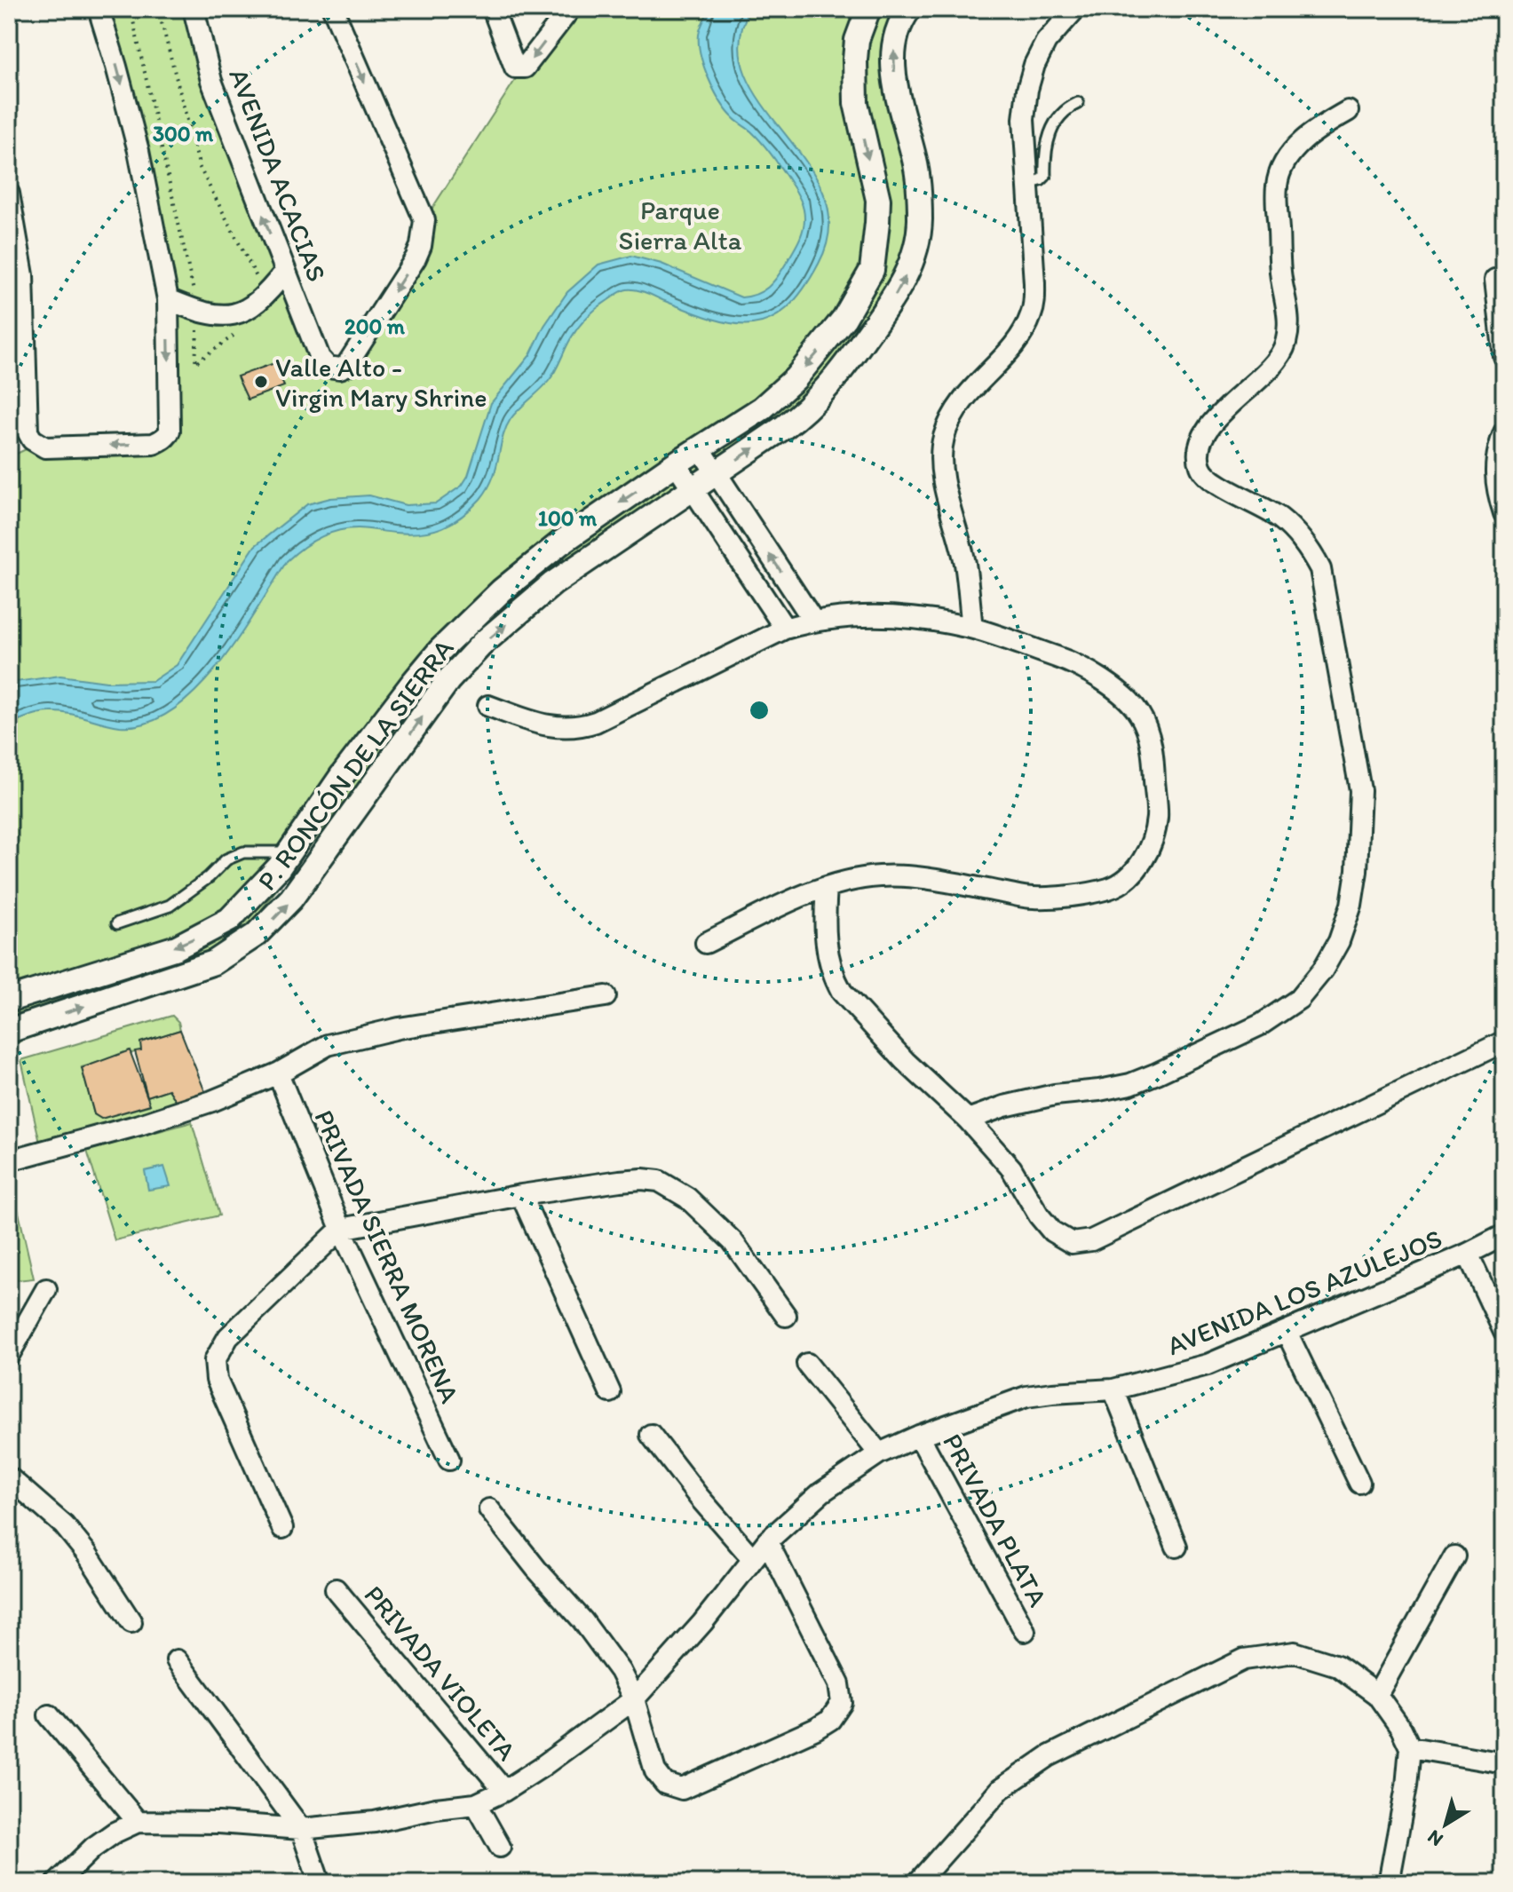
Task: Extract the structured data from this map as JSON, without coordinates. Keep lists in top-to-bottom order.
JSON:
{
  "streets": {
    "street": [
      "AVENIDA ACACIAS",
      "P. RONCÓN DE LA SIERRA",
      "PRIVADA SIERRA MORENA",
      "AVENIDA LOS AZULEJOS",
      "PRIVADA PLATA",
      "PRIVADA VIOLETA"
    ]
  },
  "crossings": [
    ["AVENIDA LOS AZULEJOS", "PRIVADA PLATA"],
    ["AVENIDA LOS AZULEJOS", "PRIVADA VIOLETA"]
  ],
  "parks": ["Parque Sierra Alta"],
  "places": ["Valle Alto - Virgin Mary Shrine"],
  "north": "bottom left",
  "rings": ["300 m", "200 m", "100 m"]
}
